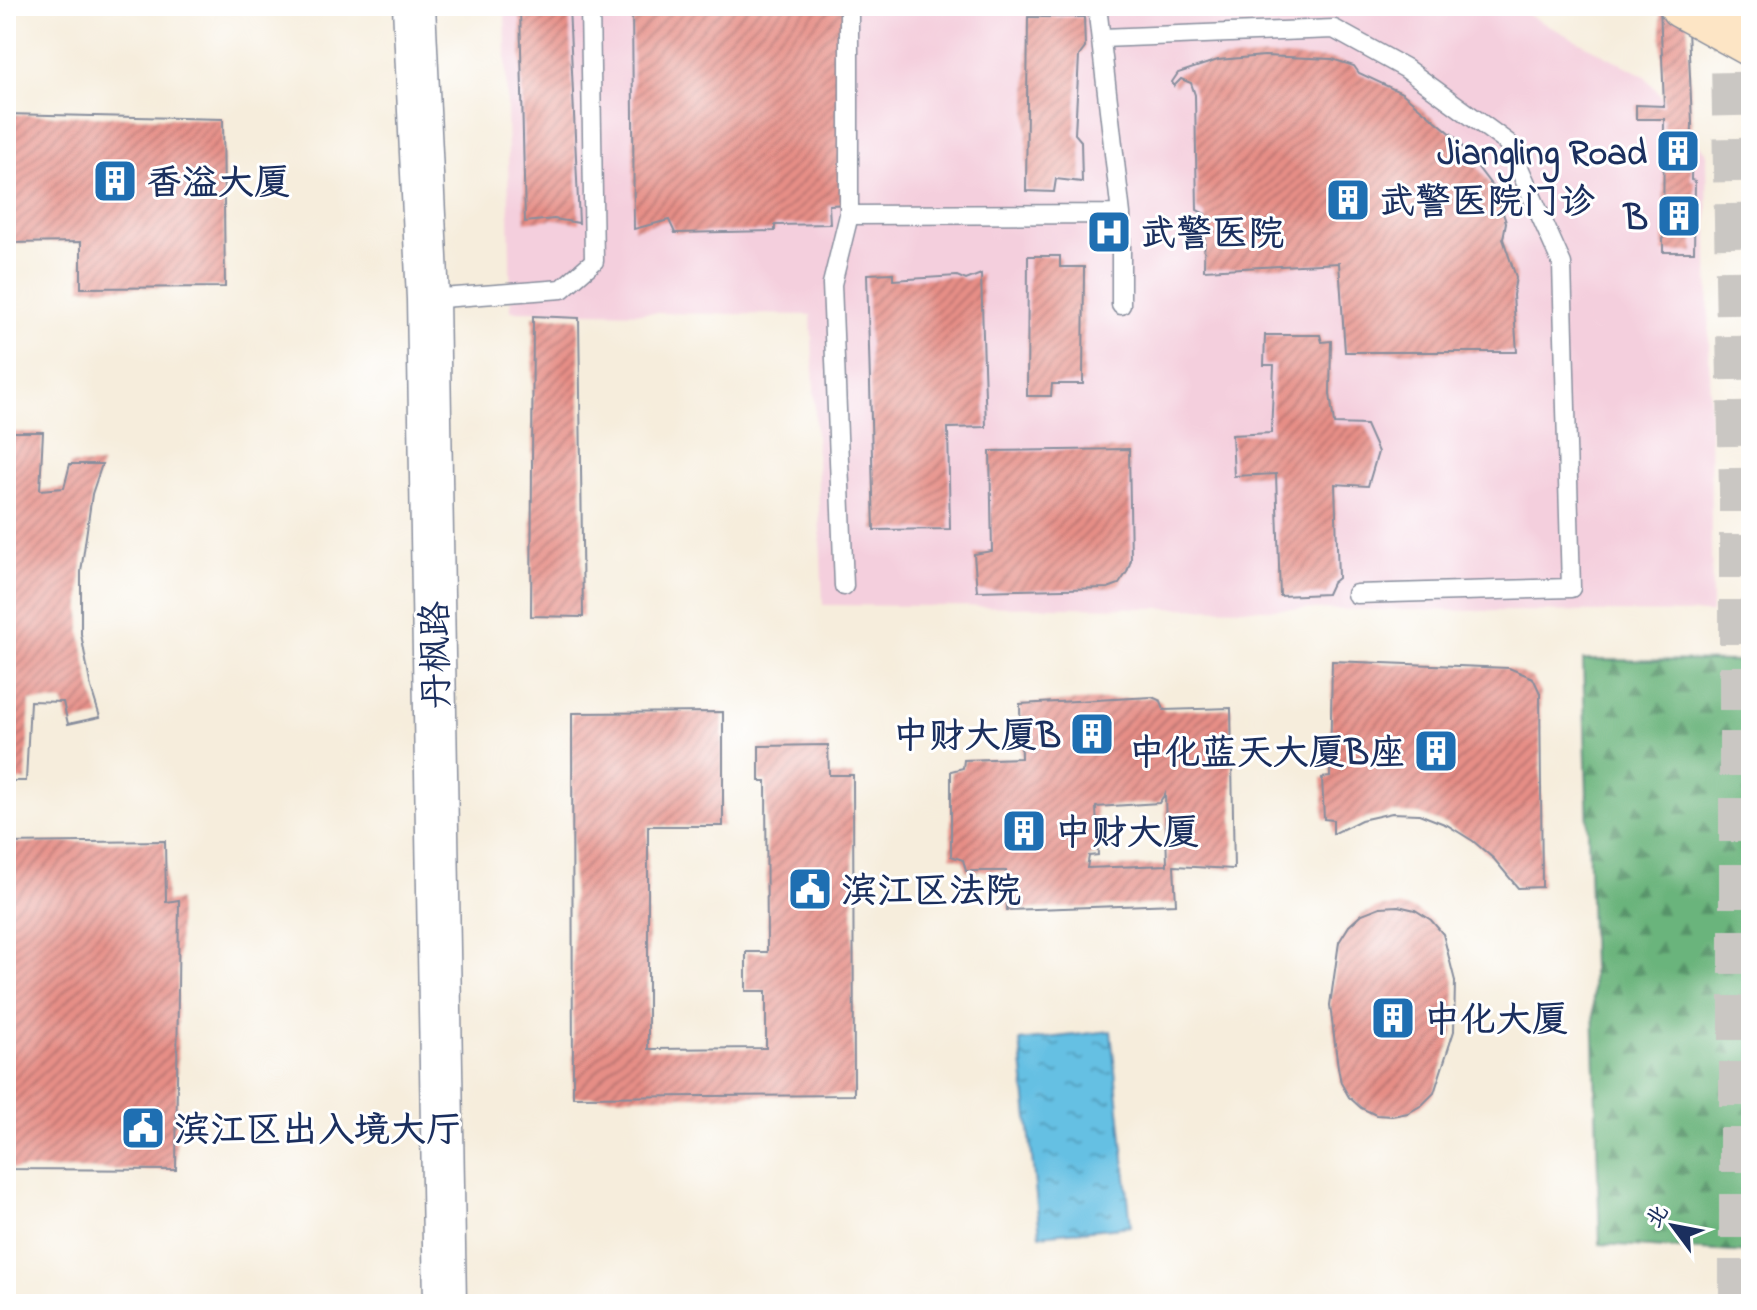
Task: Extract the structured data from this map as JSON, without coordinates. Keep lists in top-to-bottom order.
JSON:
{
  "streets": {
    "street": ["丹枫路"]
  },
  "places": {
    "building": [
      "Jiangling Road",
      "香溢大厦",
      "武警医院门诊",
      "B",
      "中财大厦B",
      "中化蓝天大厦B座",
      "中财大厦",
      "中化大厦"
    ],
    "hospital": ["武警医院"],
    "public building": ["滨江区法院", "滨江区出入境大厅"]
  },
  "north": "top left"
}
